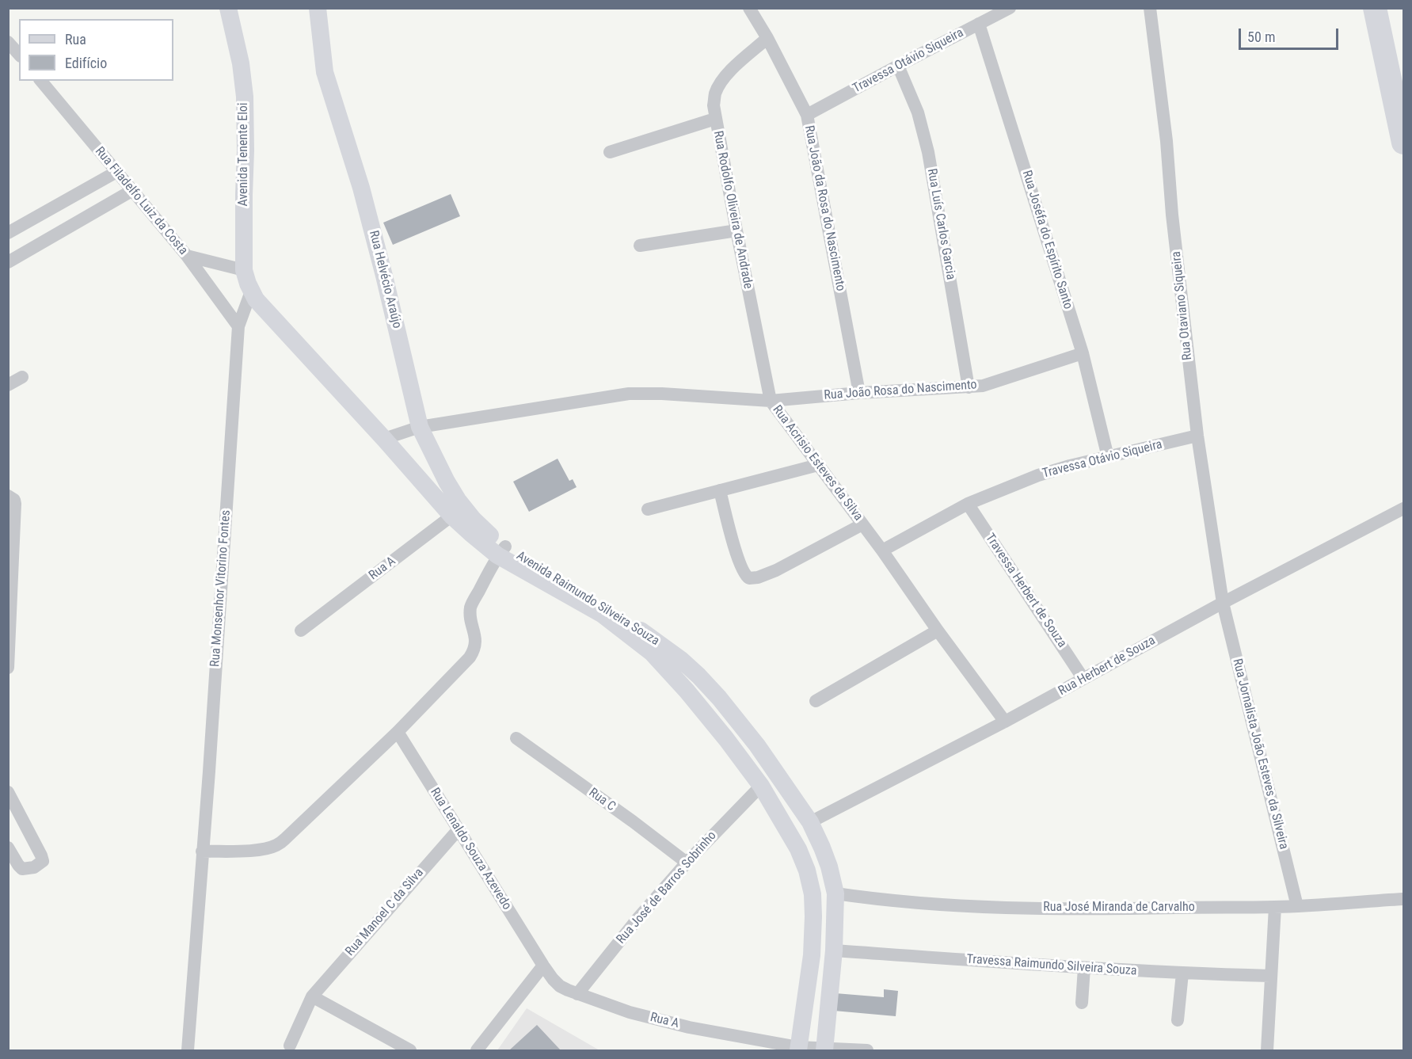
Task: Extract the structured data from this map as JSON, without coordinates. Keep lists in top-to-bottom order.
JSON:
{
  "streets": {
    "street": [
      "Travessa Otávio Siqueira",
      "Avenida Tenente Eloi",
      "Rua Filadelfo Luiz da Costa",
      "Rua João da Rosa do Nascimento",
      "Rua Rodolfo Oliveira de Andrade",
      "Rua Luís Carlos Garcia",
      "Rua Joséfa do Espírito Santo",
      "Rua Helvécio Araújo",
      "Rua Otaviano Siqueira",
      "Rua João Rosa do Nascimento",
      "Rua Acrisio Esteves da Silva",
      "Rua A",
      "Rua Monsenhor Vitorino Fontes",
      "Travessa Herbert de Souza",
      "Avenida Raimundo Silveira Souza",
      "Rua Herbert de Souza",
      "Rua Jornalista João Esteves da Silveira",
      "Rua C",
      "Rua Lenaldo Souza Azevedo",
      "Rua José de Barros Sobrinho",
      "Rua José Miranda de Carvalho",
      "Rua Manoel C da Silva",
      "Travessa Raimundo Silveira Souza"
    ]
  },
  "crossings": [
    ["Travessa Otávio Siqueira", "Rua João da Rosa do Nascimento"],
    ["Travessa Otávio Siqueira", "Rua Luís Carlos Garcia"],
    ["Travessa Otávio Siqueira", "Rua Joséfa do Espírito Santo"],
    ["Travessa Otávio Siqueira", "Rua Otaviano Siqueira"],
    ["Travessa Otávio Siqueira", "Rua Acrisio Esteves da Silva"],
    ["Travessa Otávio Siqueira", "Travessa Herbert de Souza"],
    ["Avenida Tenente Eloi", "Rua Monsenhor Vitorino Fontes"],
    ["Avenida Tenente Eloi", "Avenida Raimundo Silveira Souza"],
    ["Rua Filadelfo Luiz da Costa", "Rua Monsenhor Vitorino Fontes"],
    ["Rua João da Rosa do Nascimento", "Rua Rodolfo Oliveira de Andrade"],
    ["Rua João da Rosa do Nascimento", "Rua João Rosa do Nascimento"],
    ["Rua Rodolfo Oliveira de Andrade", "Rua João Rosa do Nascimento"],
    ["Rua Rodolfo Oliveira de Andrade", "Rua Acrisio Esteves da Silva"],
    ["Rua Luís Carlos Garcia", "Rua João Rosa do Nascimento"],
    ["Rua Joséfa do Espírito Santo", "Rua João Rosa do Nascimento"],
    ["Rua Helvécio Araújo", "Rua Acrisio Esteves da Silva"],
    ["Rua Helvécio Araújo", "Rua A"],
    ["Rua Helvécio Araújo", "Avenida Raimundo Silveira Souza"],
    ["Rua Otaviano Siqueira", "Rua Herbert de Souza"],
    ["Rua Otaviano Siqueira", "Rua Jornalista João Esteves da Silveira"],
    ["Rua João Rosa do Nascimento", "Rua Acrisio Esteves da Silva"],
    ["Rua Acrisio Esteves da Silva", "Avenida Raimundo Silveira Souza"],
    ["Rua Acrisio Esteves da Silva", "Rua Herbert de Souza"],
    ["Rua A", "Avenida Raimundo Silveira Souza"],
    ["Rua A", "Rua Lenaldo Souza Azevedo"],
    ["Rua A", "Rua José de Barros Sobrinho"],
    ["Rua Monsenhor Vitorino Fontes", "Avenida Raimundo Silveira Souza"],
    ["Travessa Herbert de Souza", "Rua Herbert de Souza"],
    ["Avenida Raimundo Silveira Souza", "Rua Herbert de Souza"],
    ["Avenida Raimundo Silveira Souza", "Rua Lenaldo Souza Azevedo"],
    ["Avenida Raimundo Silveira Souza", "Rua José de Barros Sobrinho"],
    ["Avenida Raimundo Silveira Souza", "Rua José Miranda de Carvalho"],
    ["Avenida Raimundo Silveira Souza", "Travessa Raimundo Silveira Souza"],
    ["Rua Herbert de Souza", "Rua Jornalista João Esteves da Silveira"],
    ["Rua Jornalista João Esteves da Silveira", "Rua José Miranda de Carvalho"],
    ["Rua C", "Rua José de Barros Sobrinho"],
    ["Rua Lenaldo Souza Azevedo", "Rua Manoel C da Silva"]
  ],
  "legend": ["Rua", "Edifício"],
  "scale_bar": "50 m"
}
